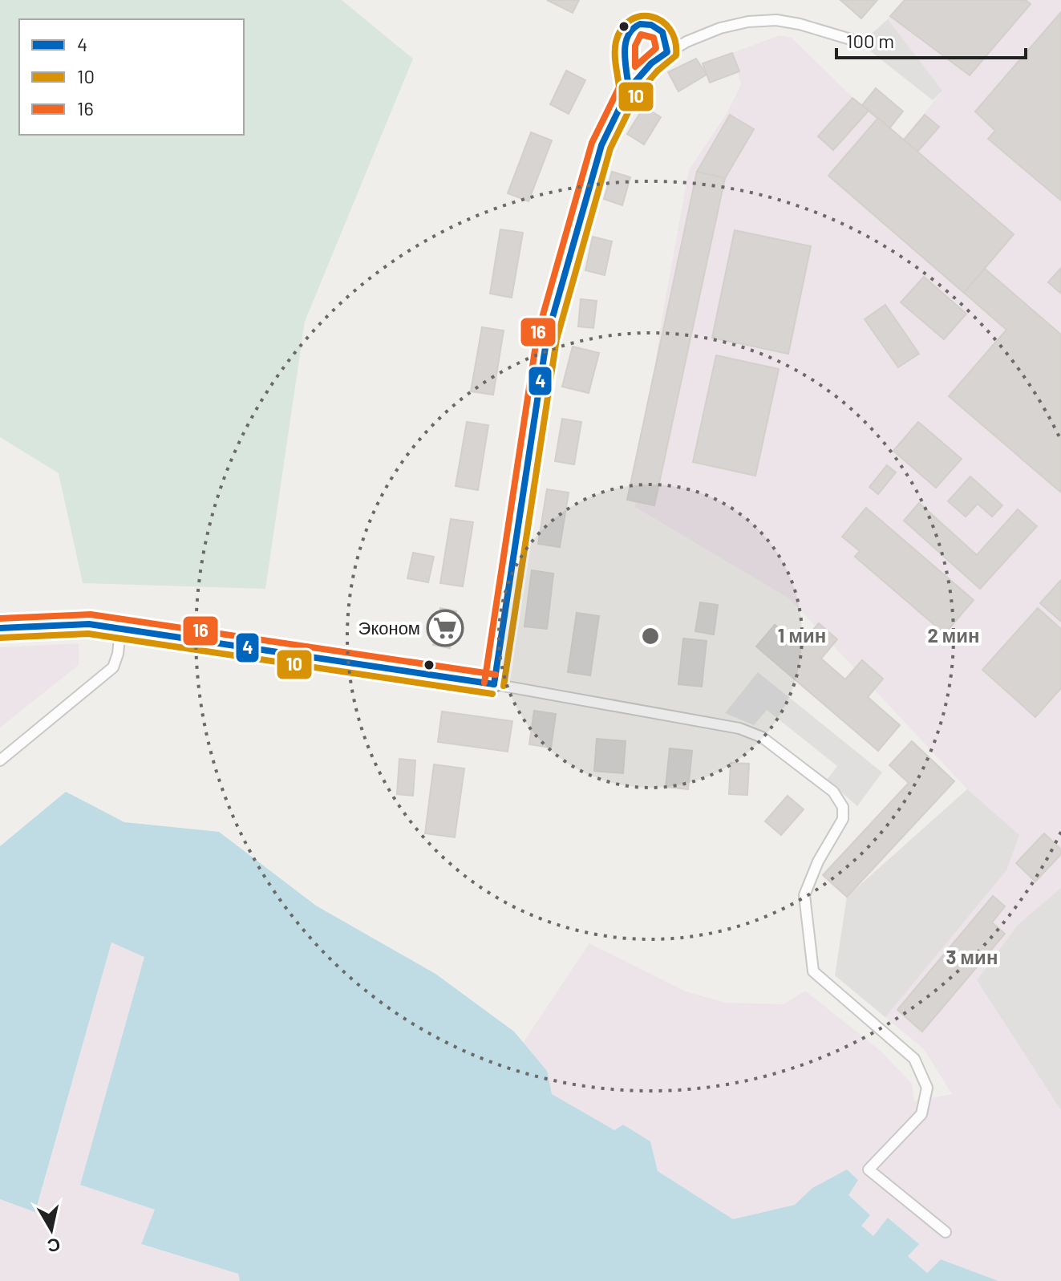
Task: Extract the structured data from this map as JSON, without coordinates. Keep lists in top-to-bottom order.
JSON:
{
  "places": {
    "supermarket": ["Эконом"]
  },
  "lines": ["transit line 10", "transit line 4", "transit line 16"],
  "legend": ["4", "10", "16"],
  "scale_bar": "100 m",
  "north": "bottom",
  "rings": ["1 мин", "2 мин", "3 мин"]
}
